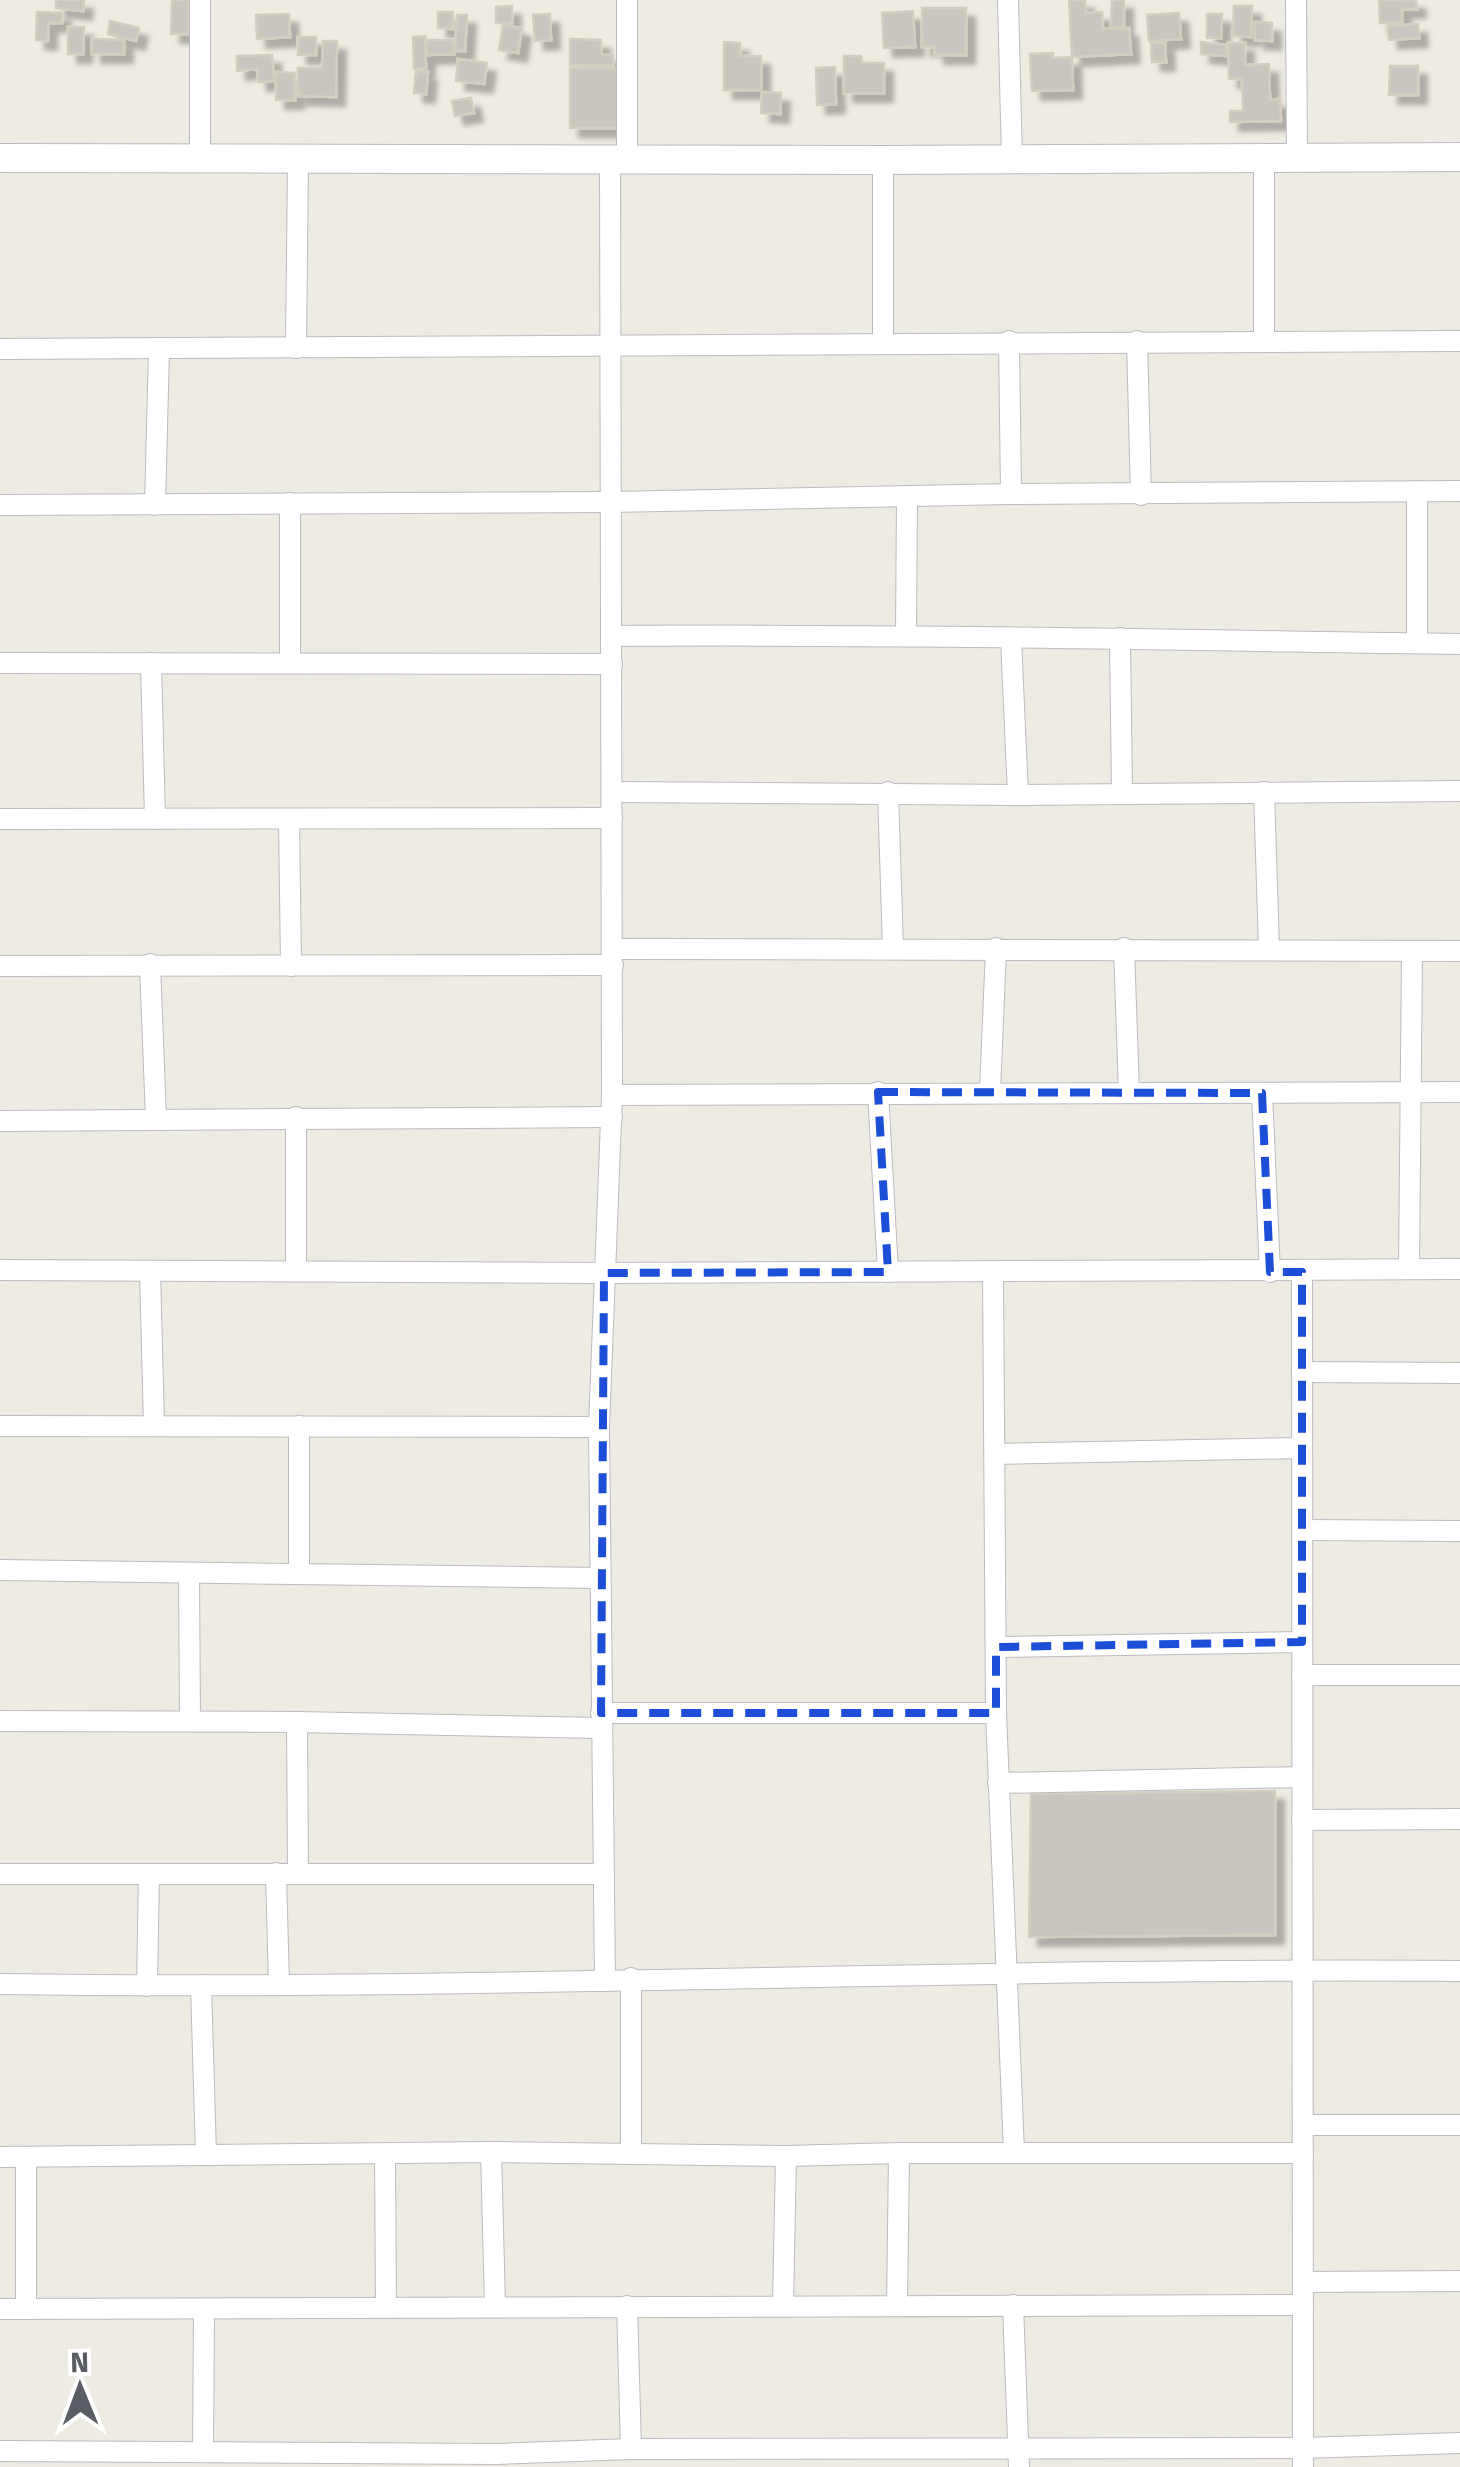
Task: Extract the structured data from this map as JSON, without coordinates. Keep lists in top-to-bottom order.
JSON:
{
  "north": "top"
}
